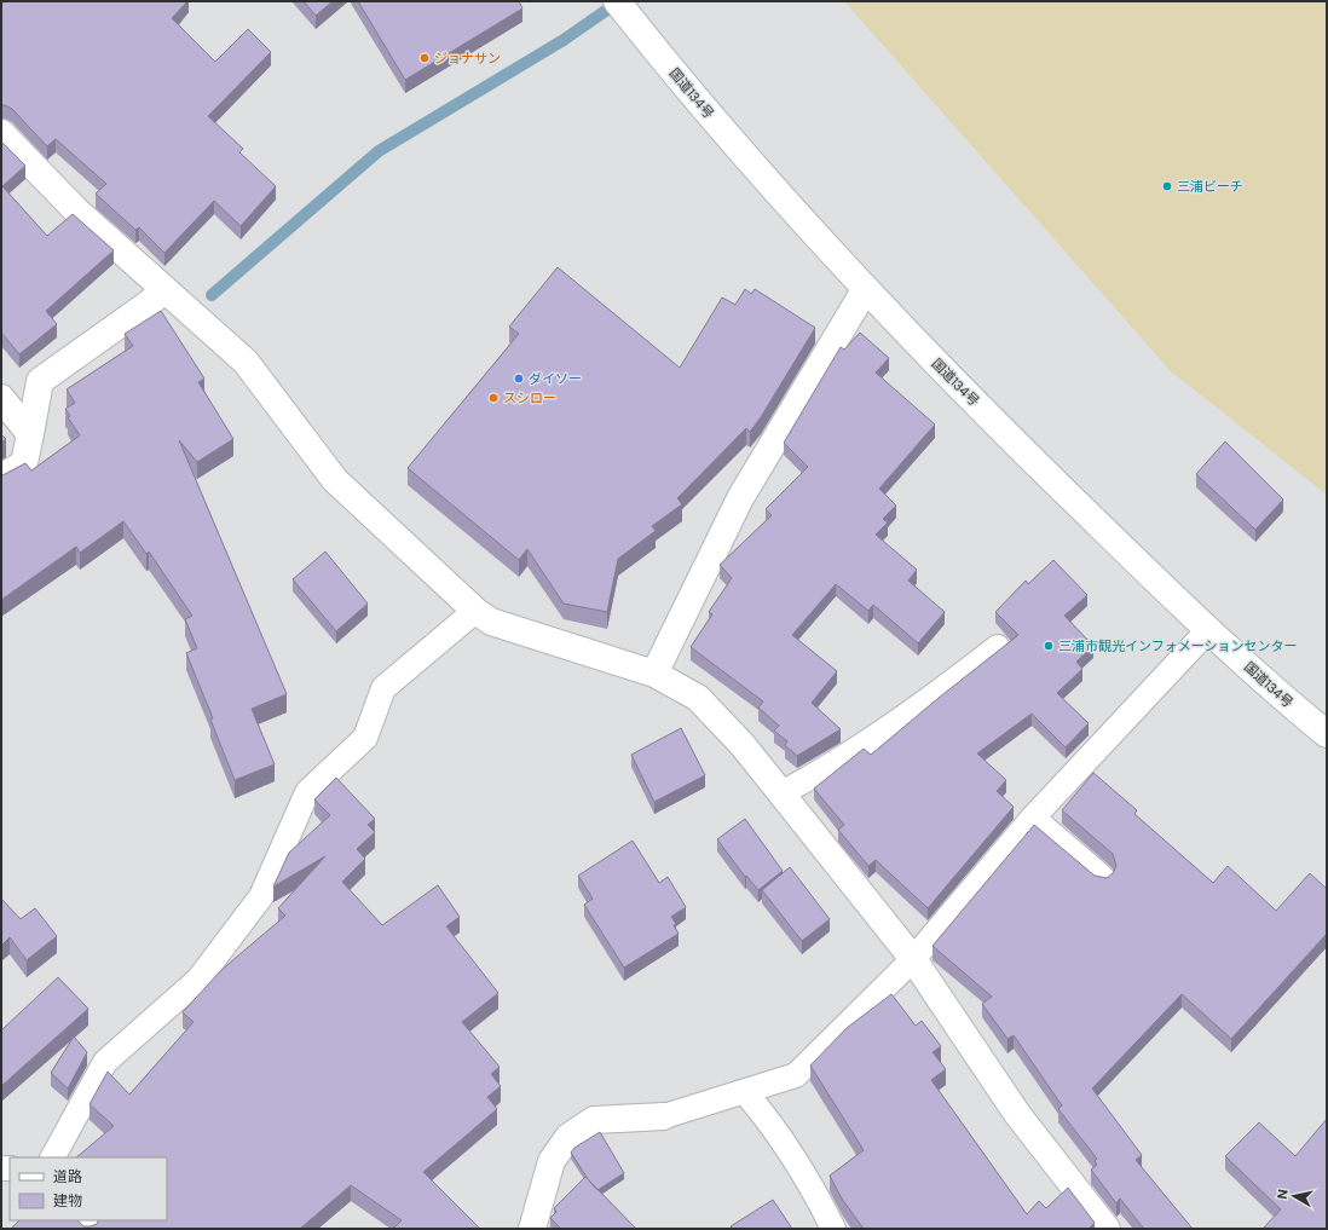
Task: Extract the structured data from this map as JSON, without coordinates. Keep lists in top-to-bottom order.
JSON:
{
  "streets": {
    "main road": ["国道134号"]
  },
  "places": [
    "ジョナサン",
    "三浦ビーチ",
    "ダイソー",
    "スシロー",
    "三浦市観光インフォメーションセンター"
  ],
  "legend": ["道路", "建物"],
  "north": "left"
}
